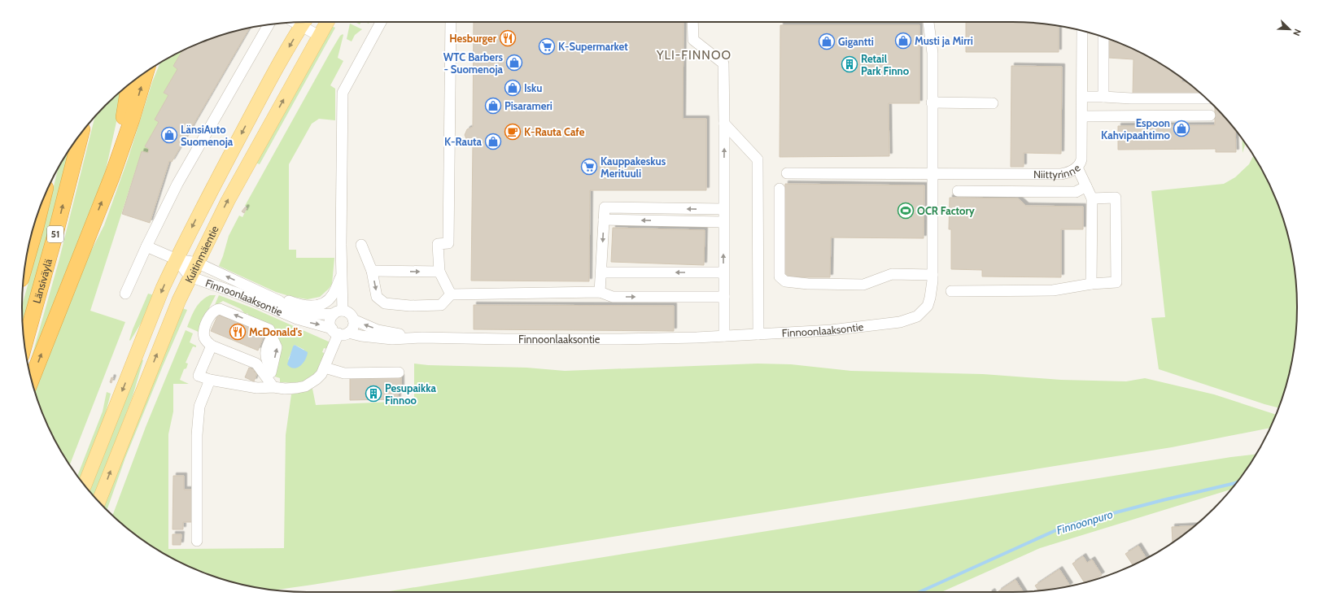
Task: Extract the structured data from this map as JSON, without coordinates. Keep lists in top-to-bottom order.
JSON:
{
  "streets": {
    "highway": ["51", "Länsiväylä"],
    "main road": ["Kuitinmäentie"],
    "street": ["Niittyrinne", "Finnoonlaaksontie"]
  },
  "crossings": [
    ["Niittyrinne", "Finnoonlaaksontie"],
    ["Kuitinmäentie", "Finnoonlaaksontie"]
  ],
  "districts": ["YLI-FINNOO"],
  "water": ["Finnoonpuro"],
  "places": {
    "restaurant": ["Hesburger", "McDonald's"],
    "shop": [
      "Musti ja Mirri",
      "Gigantti",
      "WTC Barbers - Suomenoja",
      "Isku",
      "Pisarameri",
      "Espoon Kahvipaahtimo",
      "LänsiAuto Suomenoja",
      "K-Rauta"
    ],
    "supermarket": ["K-Supermarket", "Kauppakeskus Merituuli"],
    "building": ["Retail Park Finno", "Pesupaikka Finnoo"],
    "cafe": ["K-Rauta Cafe"],
    "sports": ["OCR Factory"]
  },
  "north": "bottom right"
}
